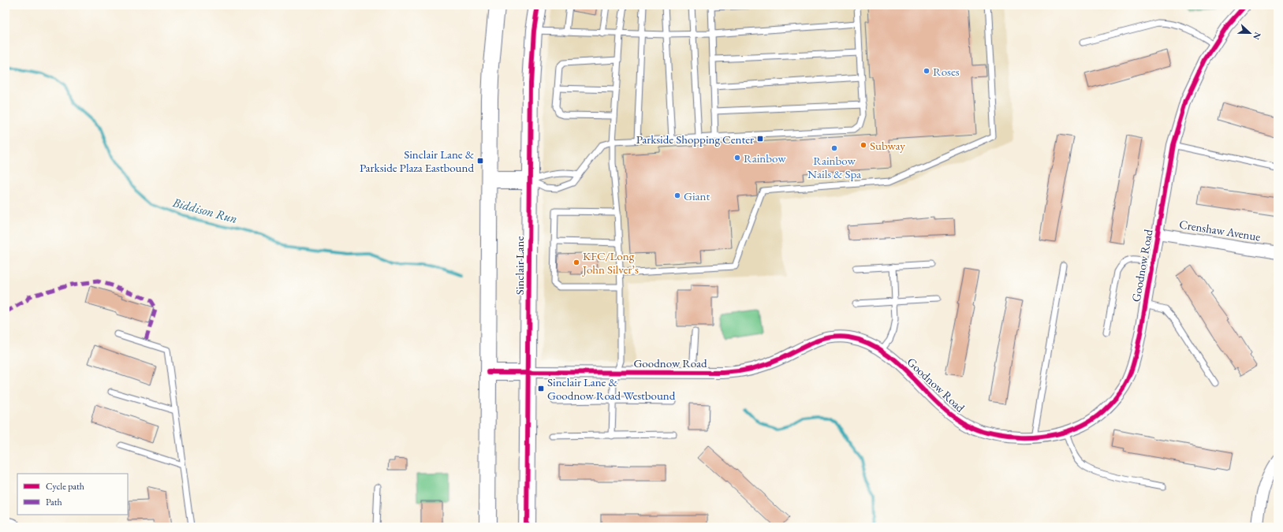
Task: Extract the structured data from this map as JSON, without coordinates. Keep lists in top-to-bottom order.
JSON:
{
  "streets": {
    "street": ["Crenshaw Avenue", "Sinclair Lane", "Goodnow Road"]
  },
  "crossings": [
    ["Crenshaw Avenue", "Goodnow Road"],
    ["Sinclair Lane", "Goodnow Road"]
  ],
  "water": ["Biddison Run"],
  "places": {
    "other": [
      "Roses",
      "Subway",
      "Rainbow Nails & Spa",
      "Rainbow",
      "Giant",
      "KFC/Long John Silver’s"
    ],
    "transit": ["Parkside Shopping Center", "Sinclair Lane & Parkside Plaza Eastbound", "Sinclair Lane & Goodnow Road Westbound"]
  },
  "legend": ["Cycle path", "Path"],
  "north": "right"
}
